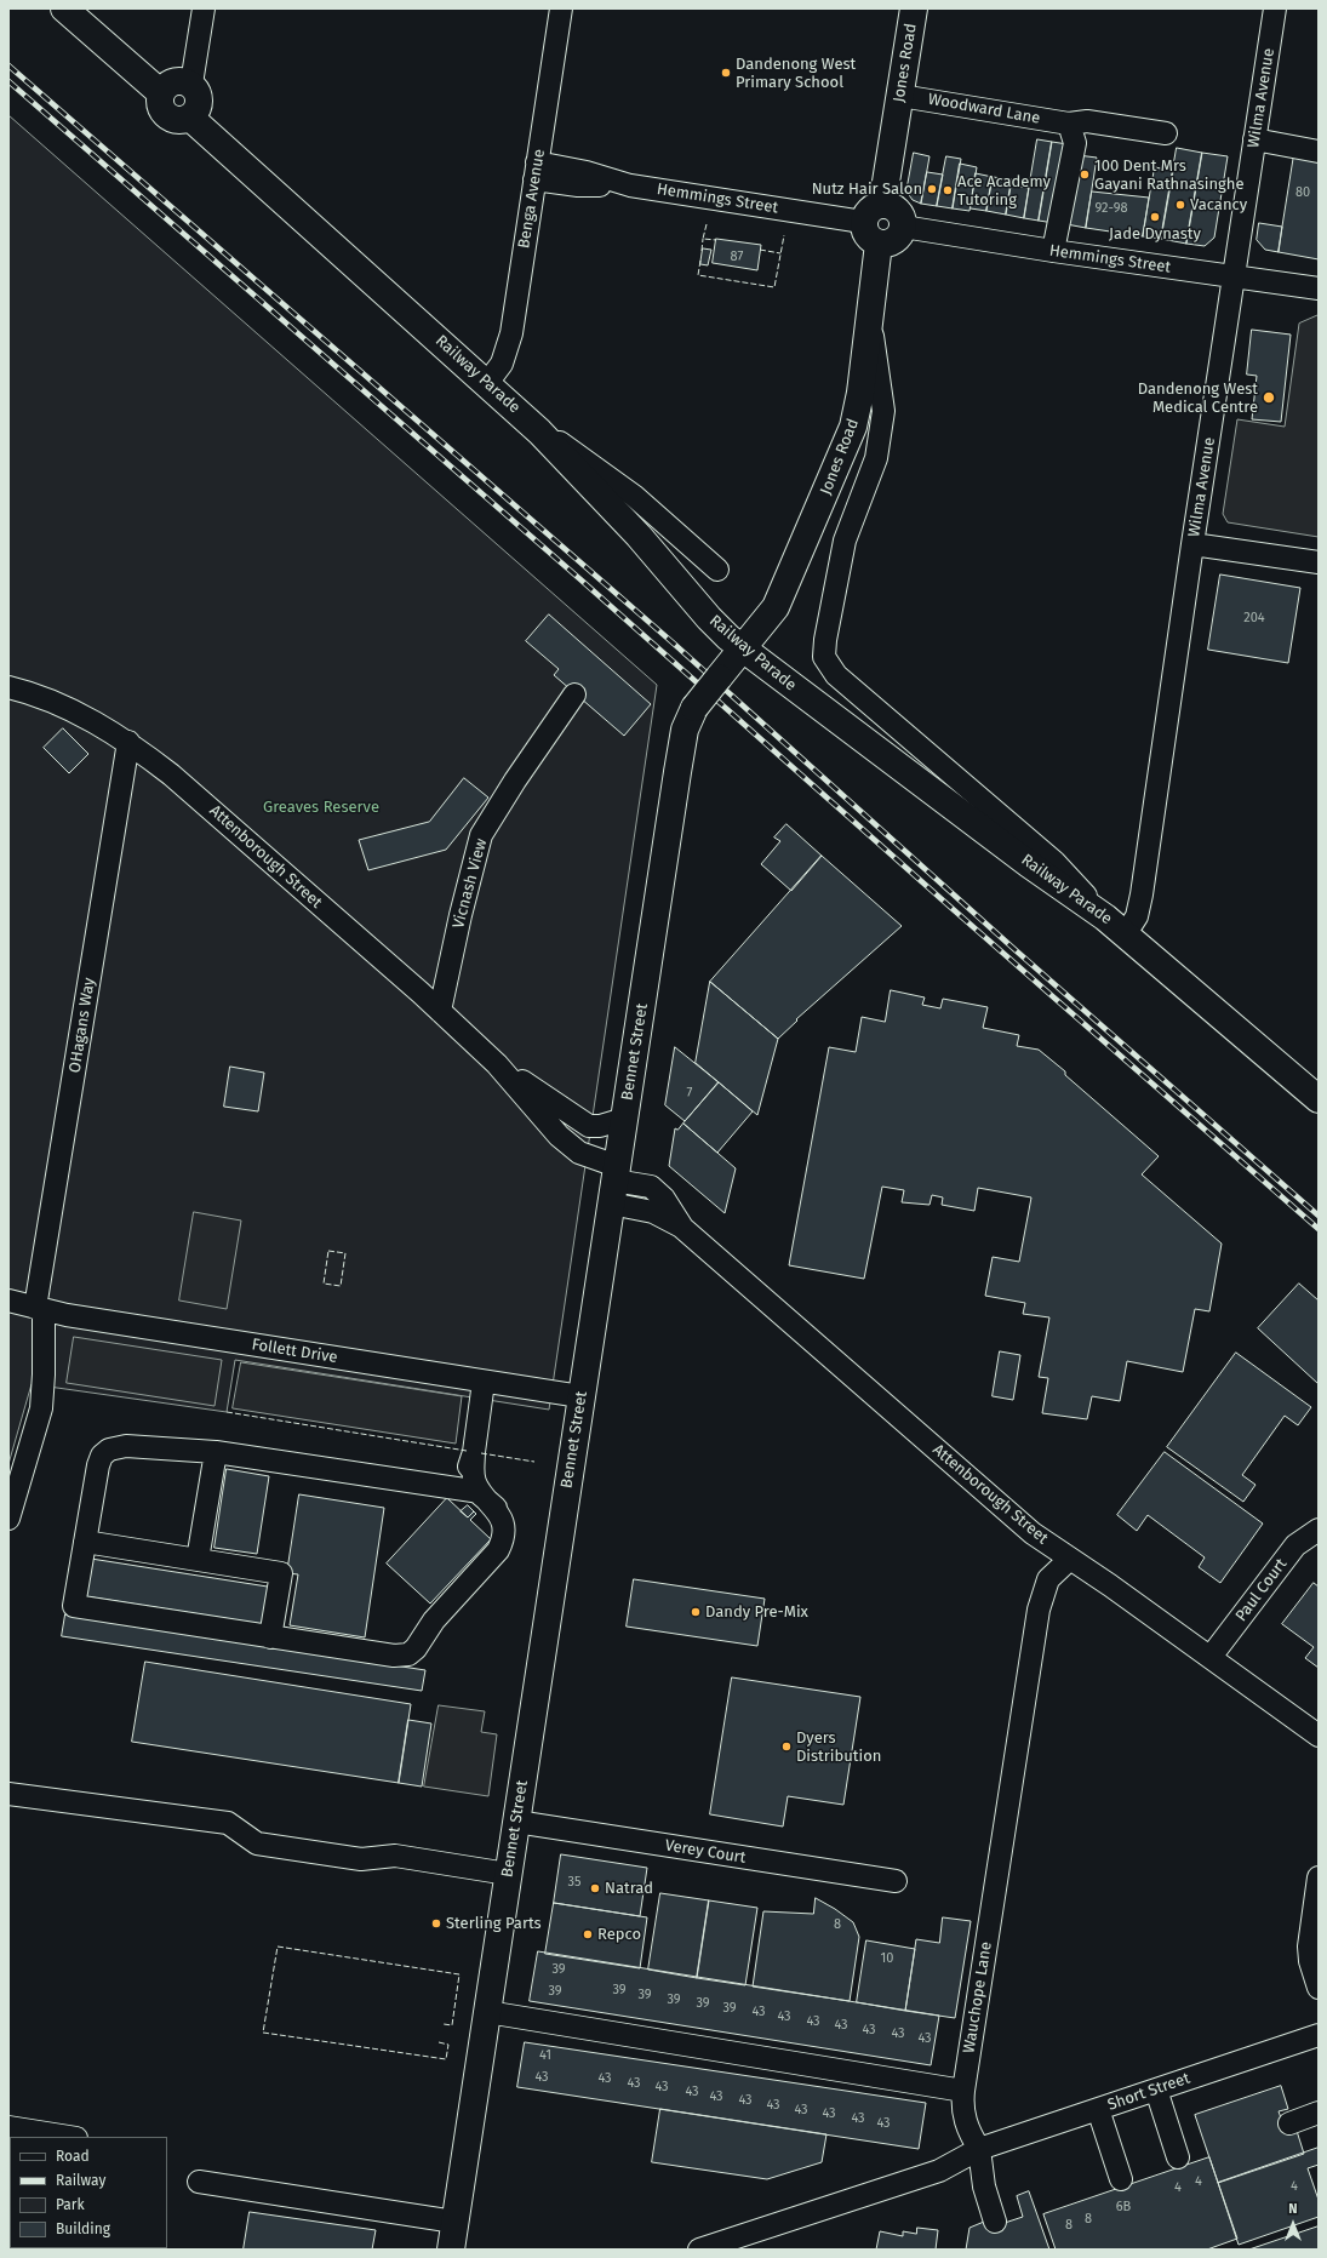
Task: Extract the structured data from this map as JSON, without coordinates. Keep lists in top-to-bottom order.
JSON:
{
  "streets": {
    "main road": ["Jones Road", "Railway Parade", "Bennet Street"],
    "street": [
      "Wilma Avenue",
      "Woodward Lane",
      "Benga Avenue",
      "Hemmings Street",
      "Attenborough Street",
      "Vicnash View",
      "OHagans Way",
      "Follett Drive",
      "Paul Court",
      "Verey Court",
      "Wauchope Lane",
      "Short Street"
    ]
  },
  "crossings": [
    ["Jones Road", "Woodward Lane"],
    ["Jones Road", "Hemmings Street"],
    ["Jones Road", "Railway Parade"],
    ["Jones Road", "Bennet Street"],
    ["Wilma Avenue", "Hemmings Street"],
    ["Wilma Avenue", "Railway Parade"],
    ["Benga Avenue", "Hemmings Street"],
    ["Benga Avenue", "Railway Parade"],
    ["Railway Parade", "Bennet Street"],
    ["Attenborough Street", "Vicnash View"],
    ["Attenborough Street", "OHagans Way"],
    ["Attenborough Street", "Bennet Street"],
    ["Attenborough Street", "Paul Court"],
    ["Attenborough Street", "Wauchope Lane"],
    ["OHagans Way", "Follett Drive"],
    ["Bennet Street", "Follett Drive"],
    ["Bennet Street", "Verey Court"],
    ["Wauchope Lane", "Short Street"]
  ],
  "parks": ["Greaves Reserve"],
  "places": [
    "Dandenong West Primary School",
    "100 Dent Mrs Gayani Rathnasinghe",
    "Nutz Hair Salon",
    "Ace Academy Tutoring",
    "Vacancy",
    "Jade Dynasty",
    "Dandenong West Medical Centre",
    "Dandy Pre-Mix",
    "Dyers Distribution",
    "Natrad",
    "Sterling Parts",
    "Repco"
  ],
  "house_numbers": [
    "80",
    "92-98",
    "87",
    "204",
    "7",
    "35",
    "8",
    "10",
    "39",
    "39",
    "39",
    "39",
    "39",
    "39",
    "39",
    "43",
    "43",
    "43",
    "43",
    "43",
    "43",
    "43",
    "41",
    "43",
    "43",
    "43",
    "43",
    "43",
    "43",
    "43",
    "43",
    "43",
    "43",
    "43",
    "43",
    "4",
    "4",
    "4",
    "6B",
    "8",
    "8"
  ],
  "legend": [
    "Road",
    "Railway",
    "Park",
    "Building"
  ],
  "north": "top"
}
